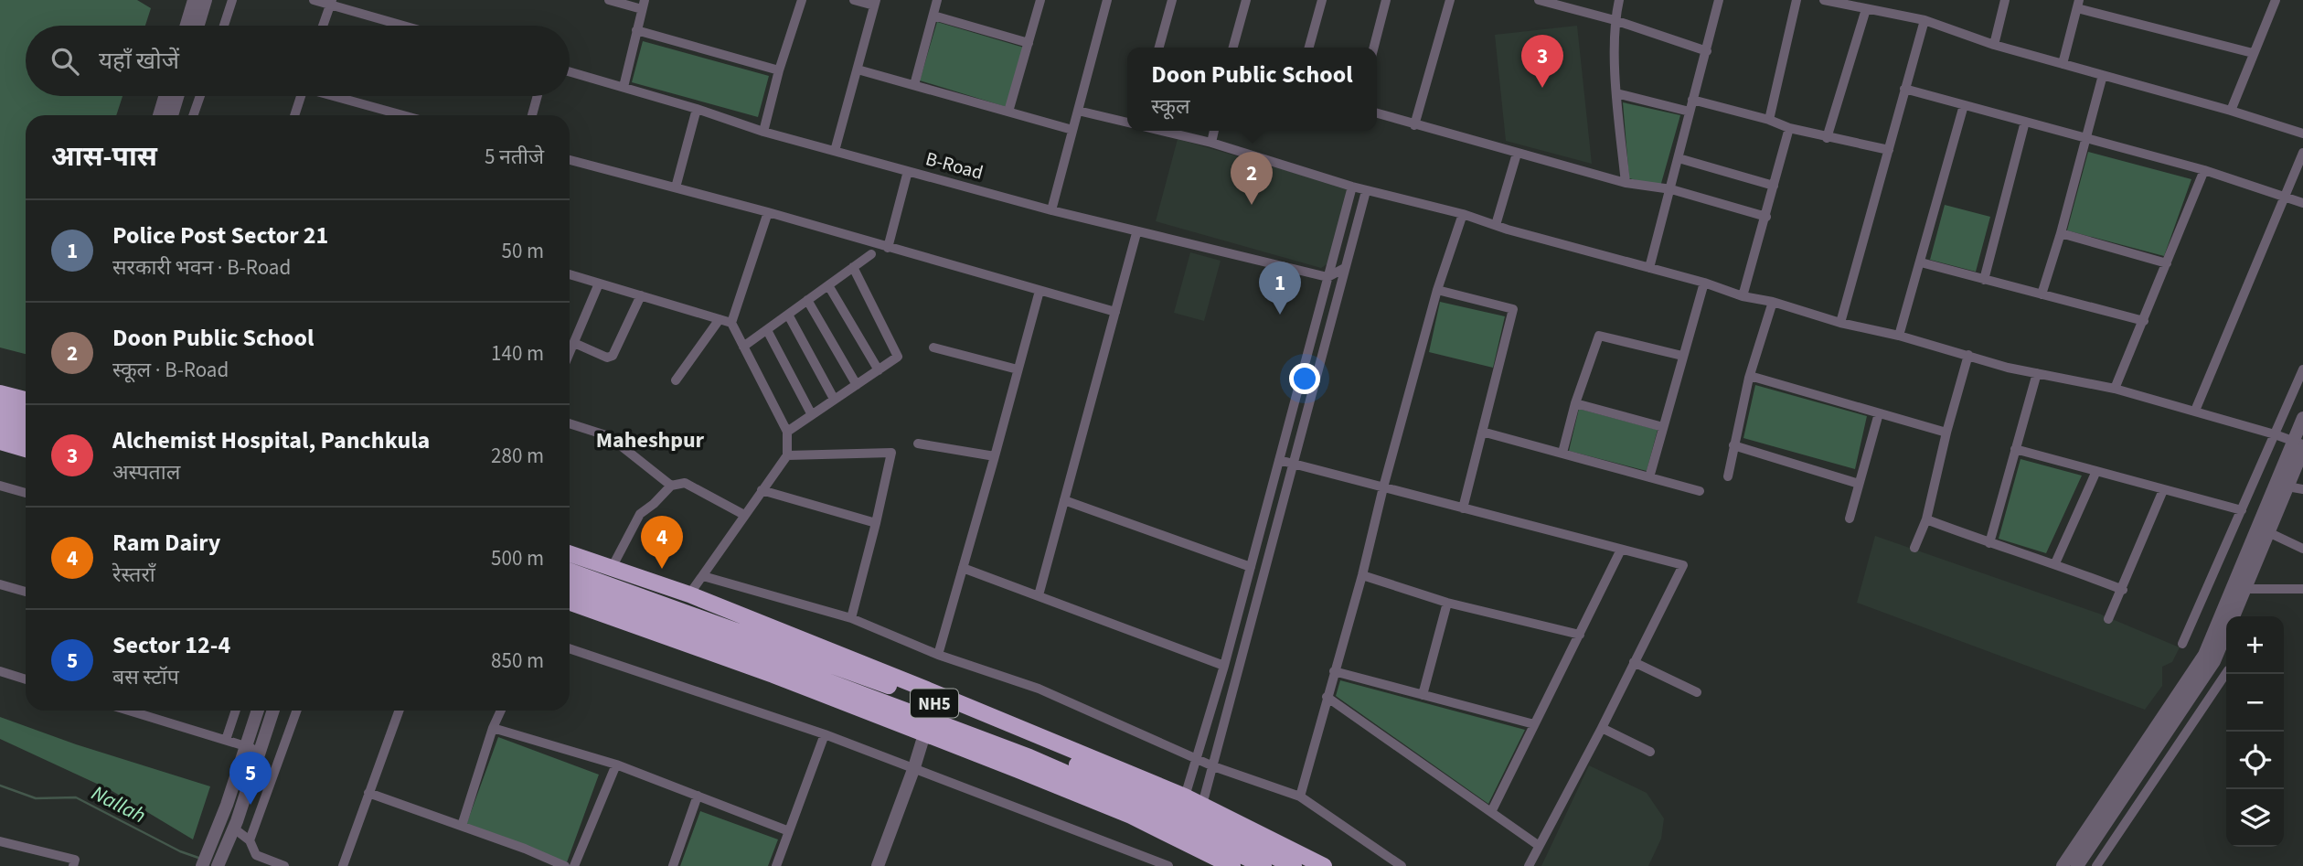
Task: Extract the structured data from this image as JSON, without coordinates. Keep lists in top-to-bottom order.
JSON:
{
  "streets": {
    "highway": ["NH5"],
    "street": ["B-Road"]
  },
  "districts": ["Maheshpur"],
  "water": ["Nallah"],
  "page": {
    "search": "यहाँ खोजें",
    "pins": [
      "3",
      "2",
      "1",
      "4",
      "5"
    ],
    "popup": ["Doon Public School", "स्कूल"],
    "heading": ["आस-पास", "5 नतीजे"],
    "list": [
      {
        "mark": "1",
        "name": "Police Post Sector 21",
        "note": "सरकारी भवन · B-Road",
        "value": "50 m"
      },
      {
        "mark": "2",
        "name": "Doon Public School",
        "note": "स्कूल · B-Road",
        "value": "140 m"
      },
      {
        "mark": "3",
        "name": "Alchemist Hospital, Panchkula",
        "note": "अस्पताल",
        "value": "280 m"
      },
      {
        "mark": "4",
        "name": "Ram Dairy",
        "note": "रेस्तराँ",
        "value": "500 m"
      },
      {
        "mark": "5",
        "name": "Sector 12-4",
        "note": "बस स्टॉप",
        "value": "850 m"
      }
    ],
    "map_buttons": ["+", "−"]
  }
}
